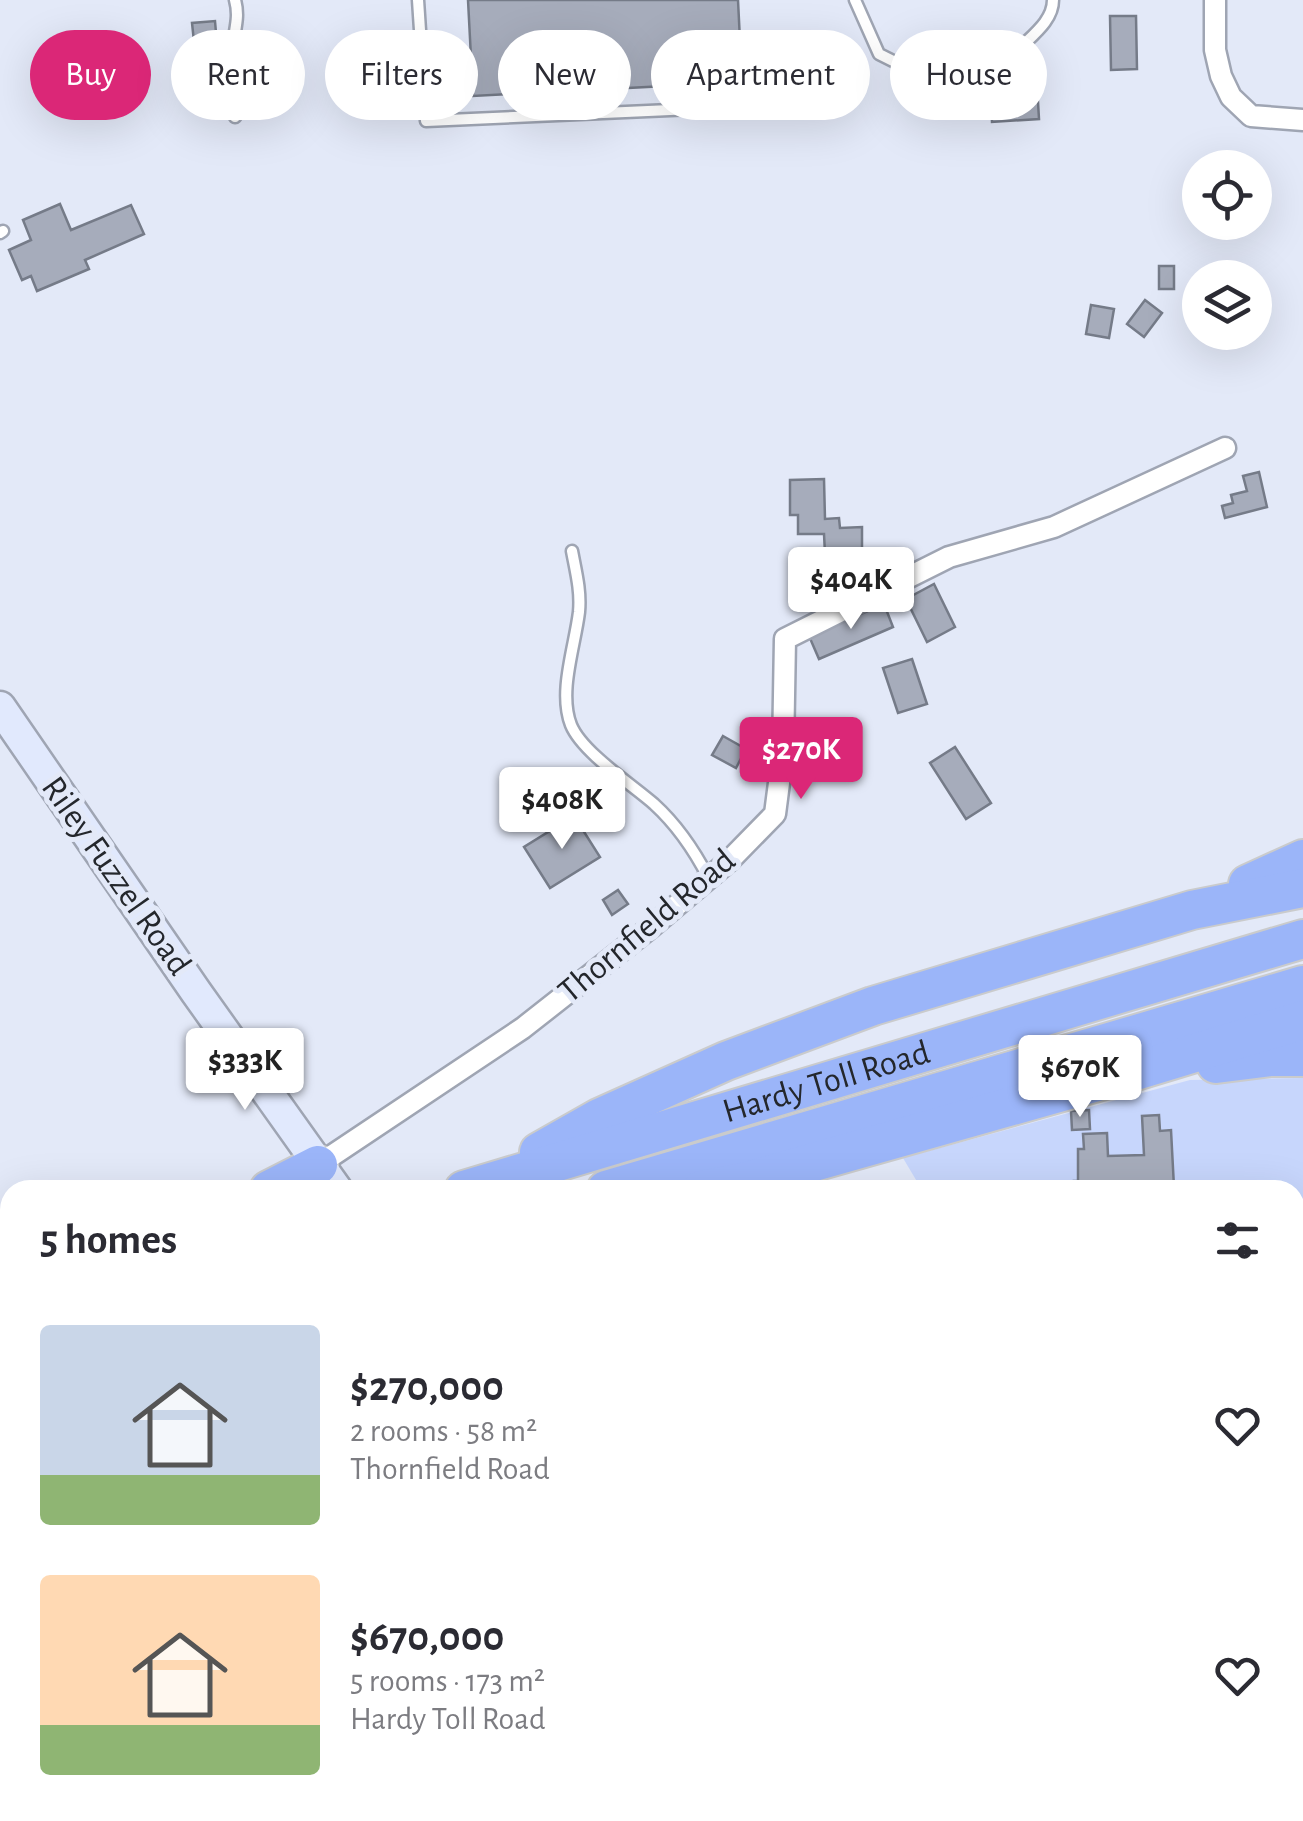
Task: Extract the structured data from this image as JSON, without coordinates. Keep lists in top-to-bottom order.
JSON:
{
  "streets": {
    "highway": ["Hardy Toll Road"],
    "main road": ["Riley Fuzzel Road"],
    "street": ["Thornfield Road"]
  },
  "crossings": [
    ["Riley Fuzzel Road", "Thornfield Road"]
  ],
  "page": {
    "chip": [
      "Buy",
      "Rent",
      "Filters",
      "New",
      "Apartment",
      "House"
    ],
    "price": [
      "$404K",
      "$270K",
      "$408K",
      "$333K",
      "$670K"
    ],
    "heading": "5 homes",
    "list": [
      {
        "name": "$270,000",
        "note": "2 rooms · 58 m² · Thornfield Road"
      },
      {
        "name": "$670,000",
        "note": "5 rooms · 173 m² · Hardy Toll Road"
      }
    ]
  }
}
